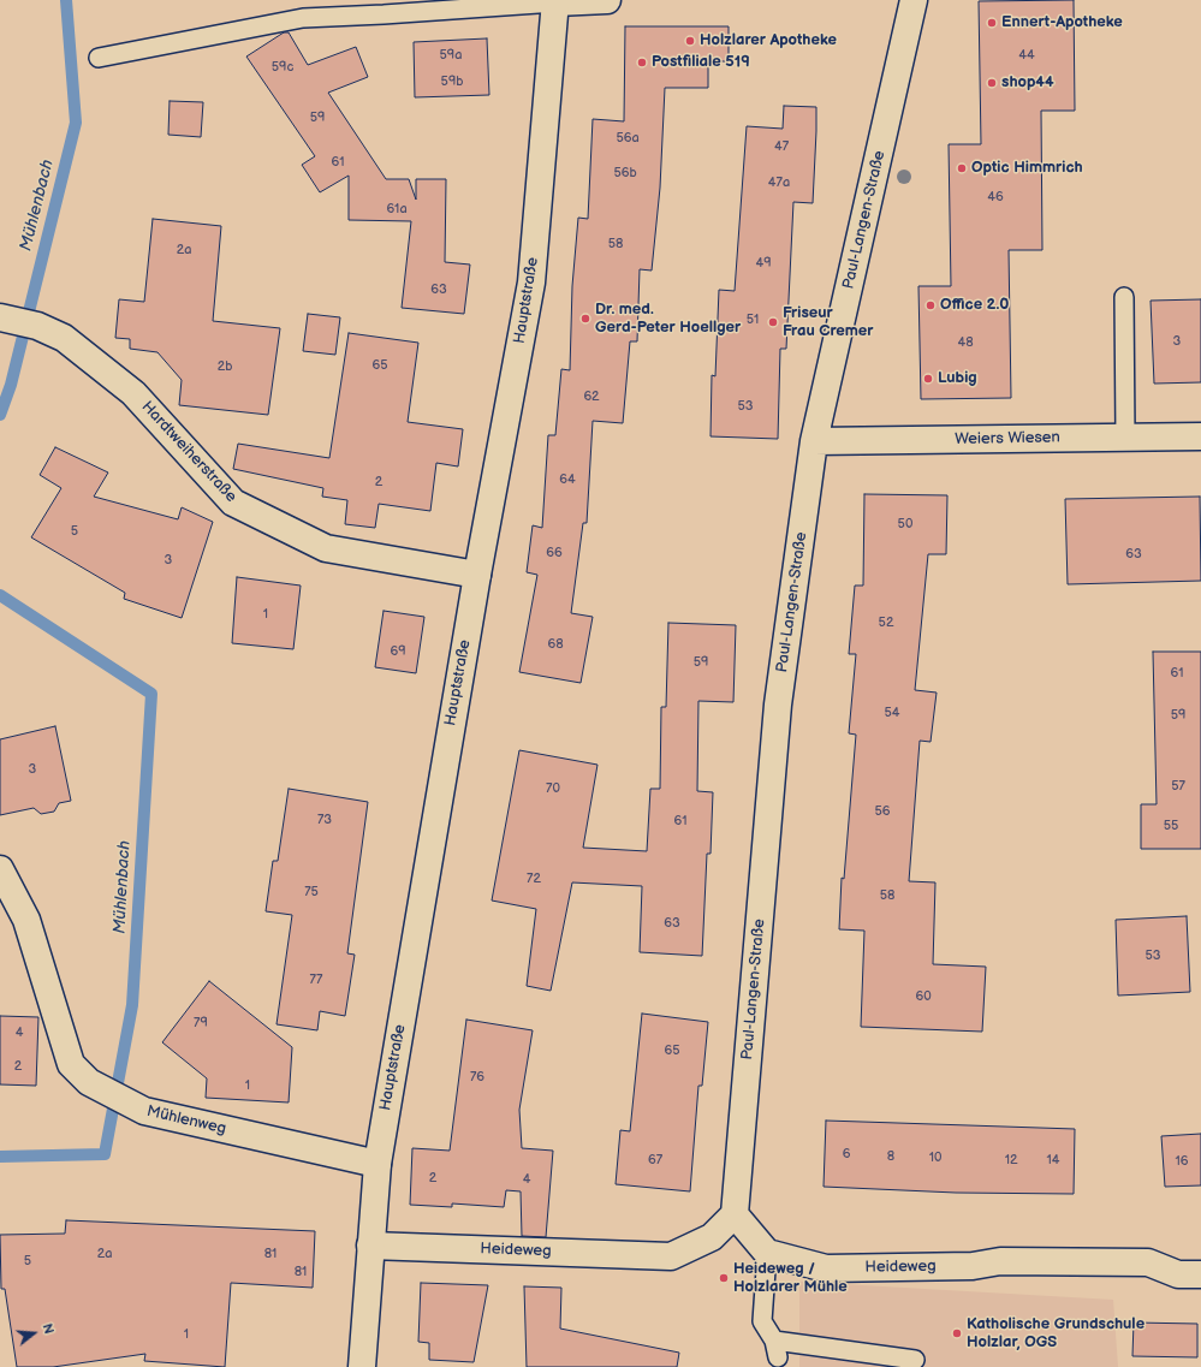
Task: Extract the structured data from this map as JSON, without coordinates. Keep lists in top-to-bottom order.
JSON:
{
  "streets": {
    "street": [
      "Paul-Langen-Straße",
      "Hauptstraße",
      "Weiers Wiesen",
      "Hardtweiherstraße",
      "Mühlenweg",
      "Heideweg"
    ]
  },
  "crossings": [
    ["Paul-Langen-Straße", "Weiers Wiesen"],
    ["Paul-Langen-Straße", "Heideweg"],
    ["Hauptstraße", "Hardtweiherstraße"],
    ["Hauptstraße", "Mühlenweg"],
    ["Hauptstraße", "Heideweg"]
  ],
  "water": ["Mühlenbach"],
  "places": [
    "Ennert-Apotheke",
    "Holzlarer Apotheke",
    "Postfiliale 519",
    "shop44",
    "Optic Himmrich",
    "Office 2.0",
    "Dr. med. Gerd-Peter Hoellger",
    "Friseur Frau Cremer",
    "Lubig",
    "Heideweg / Holzlarer Mühle",
    "Katholische Grundschule Holzlar, OGS"
  ],
  "house_numbers": [
    "59a",
    "44",
    "59c",
    "59b",
    "59",
    "56a",
    "47",
    "61",
    "56b",
    "47a",
    "46",
    "61a",
    "58",
    "2a",
    "49",
    "63",
    "51",
    "3",
    "48",
    "65",
    "2b",
    "62",
    "53",
    "64",
    "2",
    "50",
    "5",
    "66",
    "63",
    "3",
    "1",
    "52",
    "68",
    "69",
    "59",
    "61",
    "54",
    "59",
    "3",
    "57",
    "70",
    "56",
    "73",
    "61",
    "55",
    "72",
    "75",
    "58",
    "63",
    "53",
    "77",
    "60",
    "79",
    "4",
    "65",
    "2",
    "76",
    "1",
    "6",
    "8",
    "10",
    "67",
    "12",
    "14",
    "16",
    "2",
    "4",
    "2a",
    "81",
    "5",
    "81",
    "1"
  ],
  "north": "right"
}
